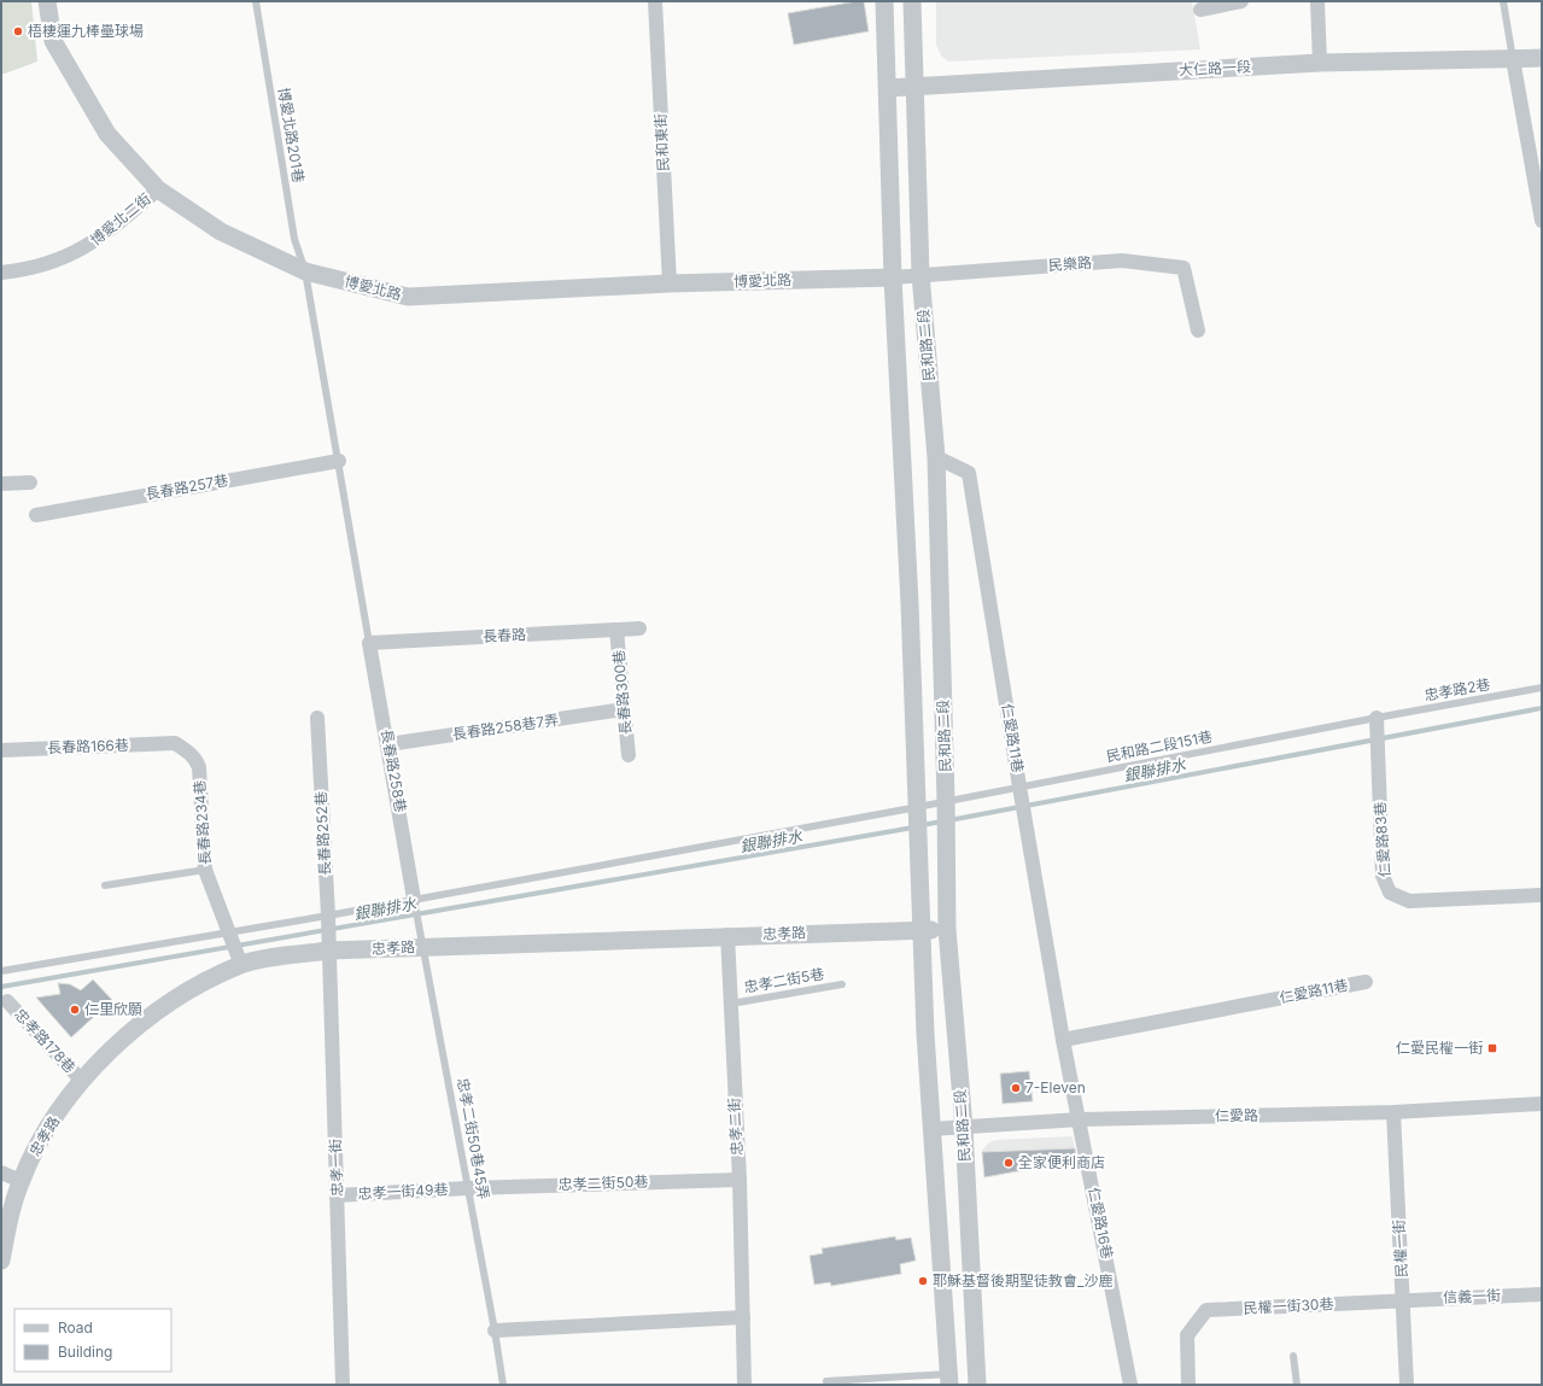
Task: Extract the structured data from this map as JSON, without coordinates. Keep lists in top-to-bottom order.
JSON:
{
  "streets": {
    "street": [
      "大仁路一段",
      "民和東街",
      "博愛北二街",
      "民樂路",
      "博愛北路",
      "民和路二段",
      "長春路257巷",
      "長春路",
      "長春路300巷",
      "長春路258巷7弄",
      "仁愛路11巷",
      "長春路166巷",
      "長春路258巷",
      "長春路234巷",
      "長春路252巷",
      "仁愛路83巷",
      "忠孝路",
      "忠孝路178巷",
      "仁愛路",
      "忠孝二街",
      "忠孝一街",
      "忠孝二街50巷",
      "忠孝一街49巷",
      "仁愛路16巷",
      "民權一街",
      "信義一街",
      "民權一街30巷"
    ],
    "lane": [
      "博愛北路201巷",
      "忠孝路2巷",
      "民和路二段151巷",
      "忠孝二街5巷",
      "忠孝二街50巷45弄"
    ]
  },
  "crossings": [
    ["大仁路一段", "民和路二段"],
    ["博愛北路201巷", "博愛北路"],
    ["民和東街", "博愛北路"],
    ["博愛北二街", "博愛北路"],
    ["民樂路", "博愛北路"],
    ["民樂路", "民和路二段"],
    ["博愛北路", "民和路二段"],
    ["民和路二段", "仁愛路11巷"],
    ["民和路二段", "民和路二段151巷"],
    ["民和路二段", "忠孝路"],
    ["民和路二段", "仁愛路"],
    ["長春路", "長春路300巷"],
    ["長春路", "長春路258巷"],
    ["忠孝路2巷", "民和路二段151巷"],
    ["忠孝路2巷", "仁愛路83巷"],
    ["長春路300巷", "長春路258巷7弄"],
    ["長春路258巷7弄", "長春路258巷"],
    ["仁愛路11巷", "民和路二段151巷"],
    ["仁愛路11巷", "仁愛路"],
    ["仁愛路11巷", "仁愛路16巷"],
    ["長春路166巷", "長春路234巷"],
    ["民和路二段151巷", "長春路258巷"],
    ["民和路二段151巷", "長春路234巷"],
    ["民和路二段151巷", "長春路252巷"],
    ["民和路二段151巷", "仁愛路83巷"],
    ["民和路二段151巷", "忠孝二街50巷45弄"],
    ["長春路258巷", "忠孝二街50巷45弄"],
    ["長春路234巷", "忠孝路"],
    ["長春路252巷", "忠孝路"],
    ["長春路252巷", "忠孝一街"],
    ["忠孝路", "忠孝路178巷"],
    ["忠孝路", "忠孝二街"],
    ["忠孝路", "忠孝二街50巷45弄"],
    ["忠孝路", "忠孝一街"],
    ["忠孝二街5巷", "忠孝二街"],
    ["仁愛路", "仁愛路16巷"],
    ["仁愛路", "民權一街"],
    ["忠孝二街", "忠孝二街50巷"],
    ["忠孝二街50巷45弄", "忠孝二街50巷"],
    ["忠孝二街50巷45弄", "忠孝一街49巷"],
    ["忠孝一街", "忠孝一街49巷"],
    ["忠孝二街50巷", "忠孝一街49巷"],
    ["民權一街", "信義一街"],
    ["民權一街", "民權一街30巷"],
    ["信義一街", "民權一街30巷"]
  ],
  "water": ["銀聯排水"],
  "places": {
    "other": [
      "梧棲運九棒壘球場",
      "仁里欣願",
      "7-Eleven",
      "全家便利商店",
      "耶穌基督後期聖徒教會_沙鹿"
    ],
    "transit": ["仁愛民權一街"]
  },
  "legend": ["Road", "Building"]
}
